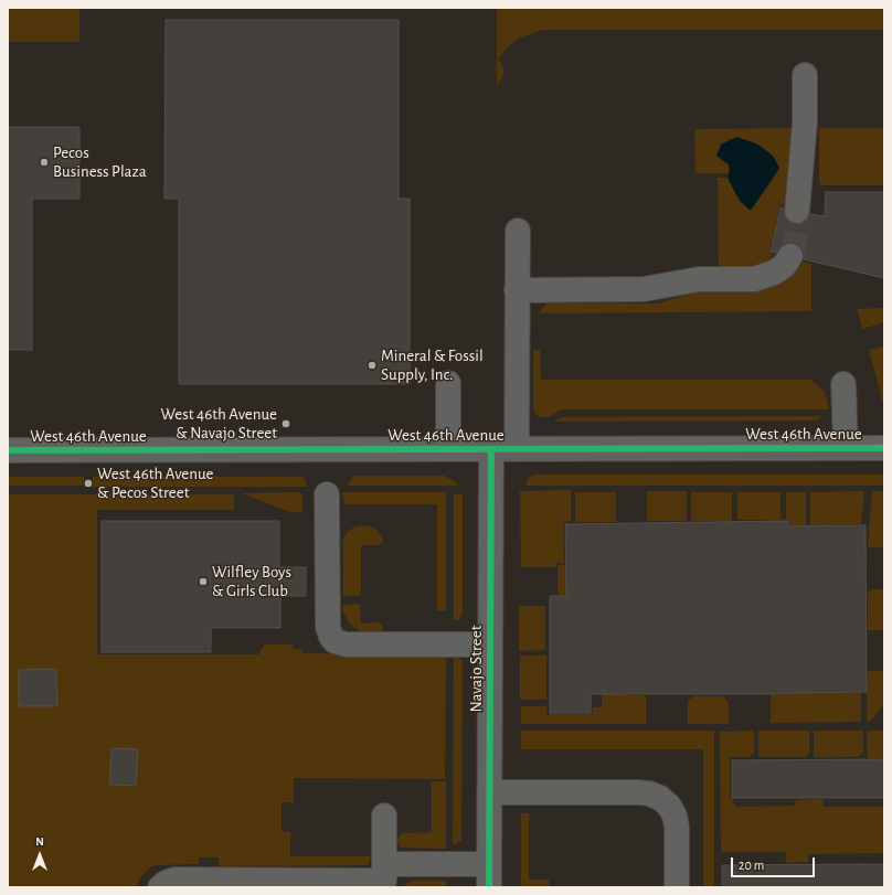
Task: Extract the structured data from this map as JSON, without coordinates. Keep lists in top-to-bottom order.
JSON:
{
  "streets": {
    "street": ["West 46th Avenue", "Navajo Street"]
  },
  "crossings": [
    ["West 46th Avenue", "Navajo Street"]
  ],
  "places": [
    "Pecos Business Plaza",
    "Mineral & Fossil Supply, Inc.",
    "West 46th Avenue & Navajo Street",
    "West 46th Avenue & Pecos Street",
    "Wilfley Boys & Girls Club"
  ],
  "scale_bar": "20 m",
  "north": "top"
}
